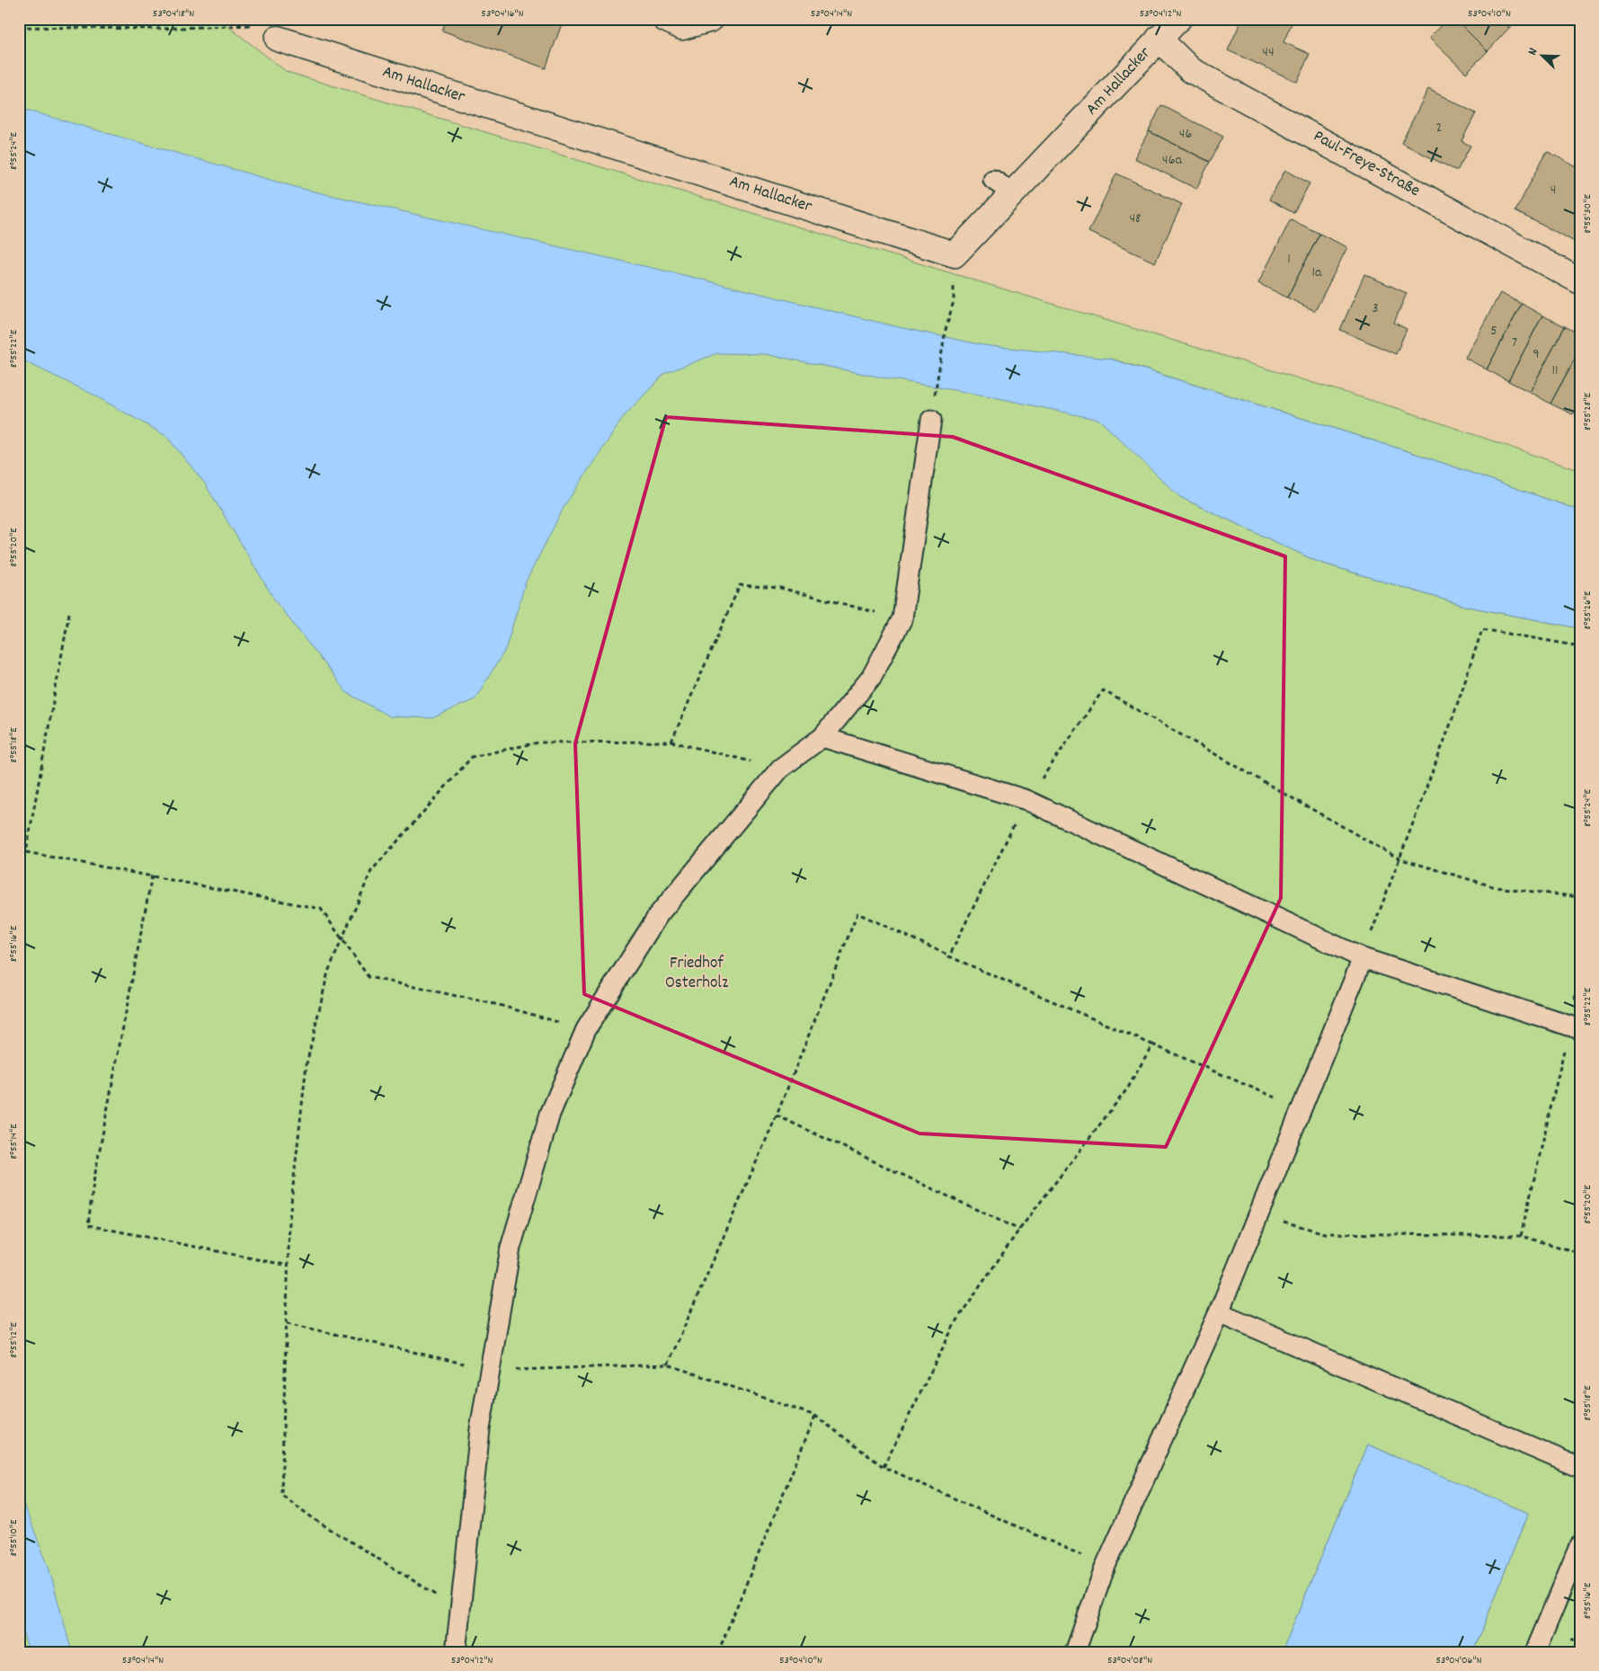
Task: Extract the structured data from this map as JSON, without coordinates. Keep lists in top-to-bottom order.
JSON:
{
  "streets": {
    "street": ["Am Hallacker", "Paul-Freye-Straße"]
  },
  "crossings": [
    ["Am Hallacker", "Paul-Freye-Straße"]
  ],
  "parks": ["Friedhof Osterholz"],
  "house_numbers": [
    "44",
    "2",
    "46",
    "46a",
    "4",
    "48",
    "1",
    "1a",
    "3",
    "5",
    "7",
    "9",
    "11"
  ],
  "north": "top left",
  "coordinates": [
    "53°04'18\"N",
    "53°04'16\"N",
    "53°04'14\"N",
    "53°04'12\"N",
    "53°04'10\"N",
    "8°55'24\"E",
    "8°55'30\"E",
    "8°55'22\"E",
    "8°55'28\"E",
    "8°55'20\"E",
    "8°55'26\"E",
    "8°55'18\"E",
    "8°55'16\"E",
    "8°55'14\"E",
    "8°55'12\"E",
    "8°55'10\"E",
    "53°04'08\"N",
    "53°04'06\"N"
  ]
}
